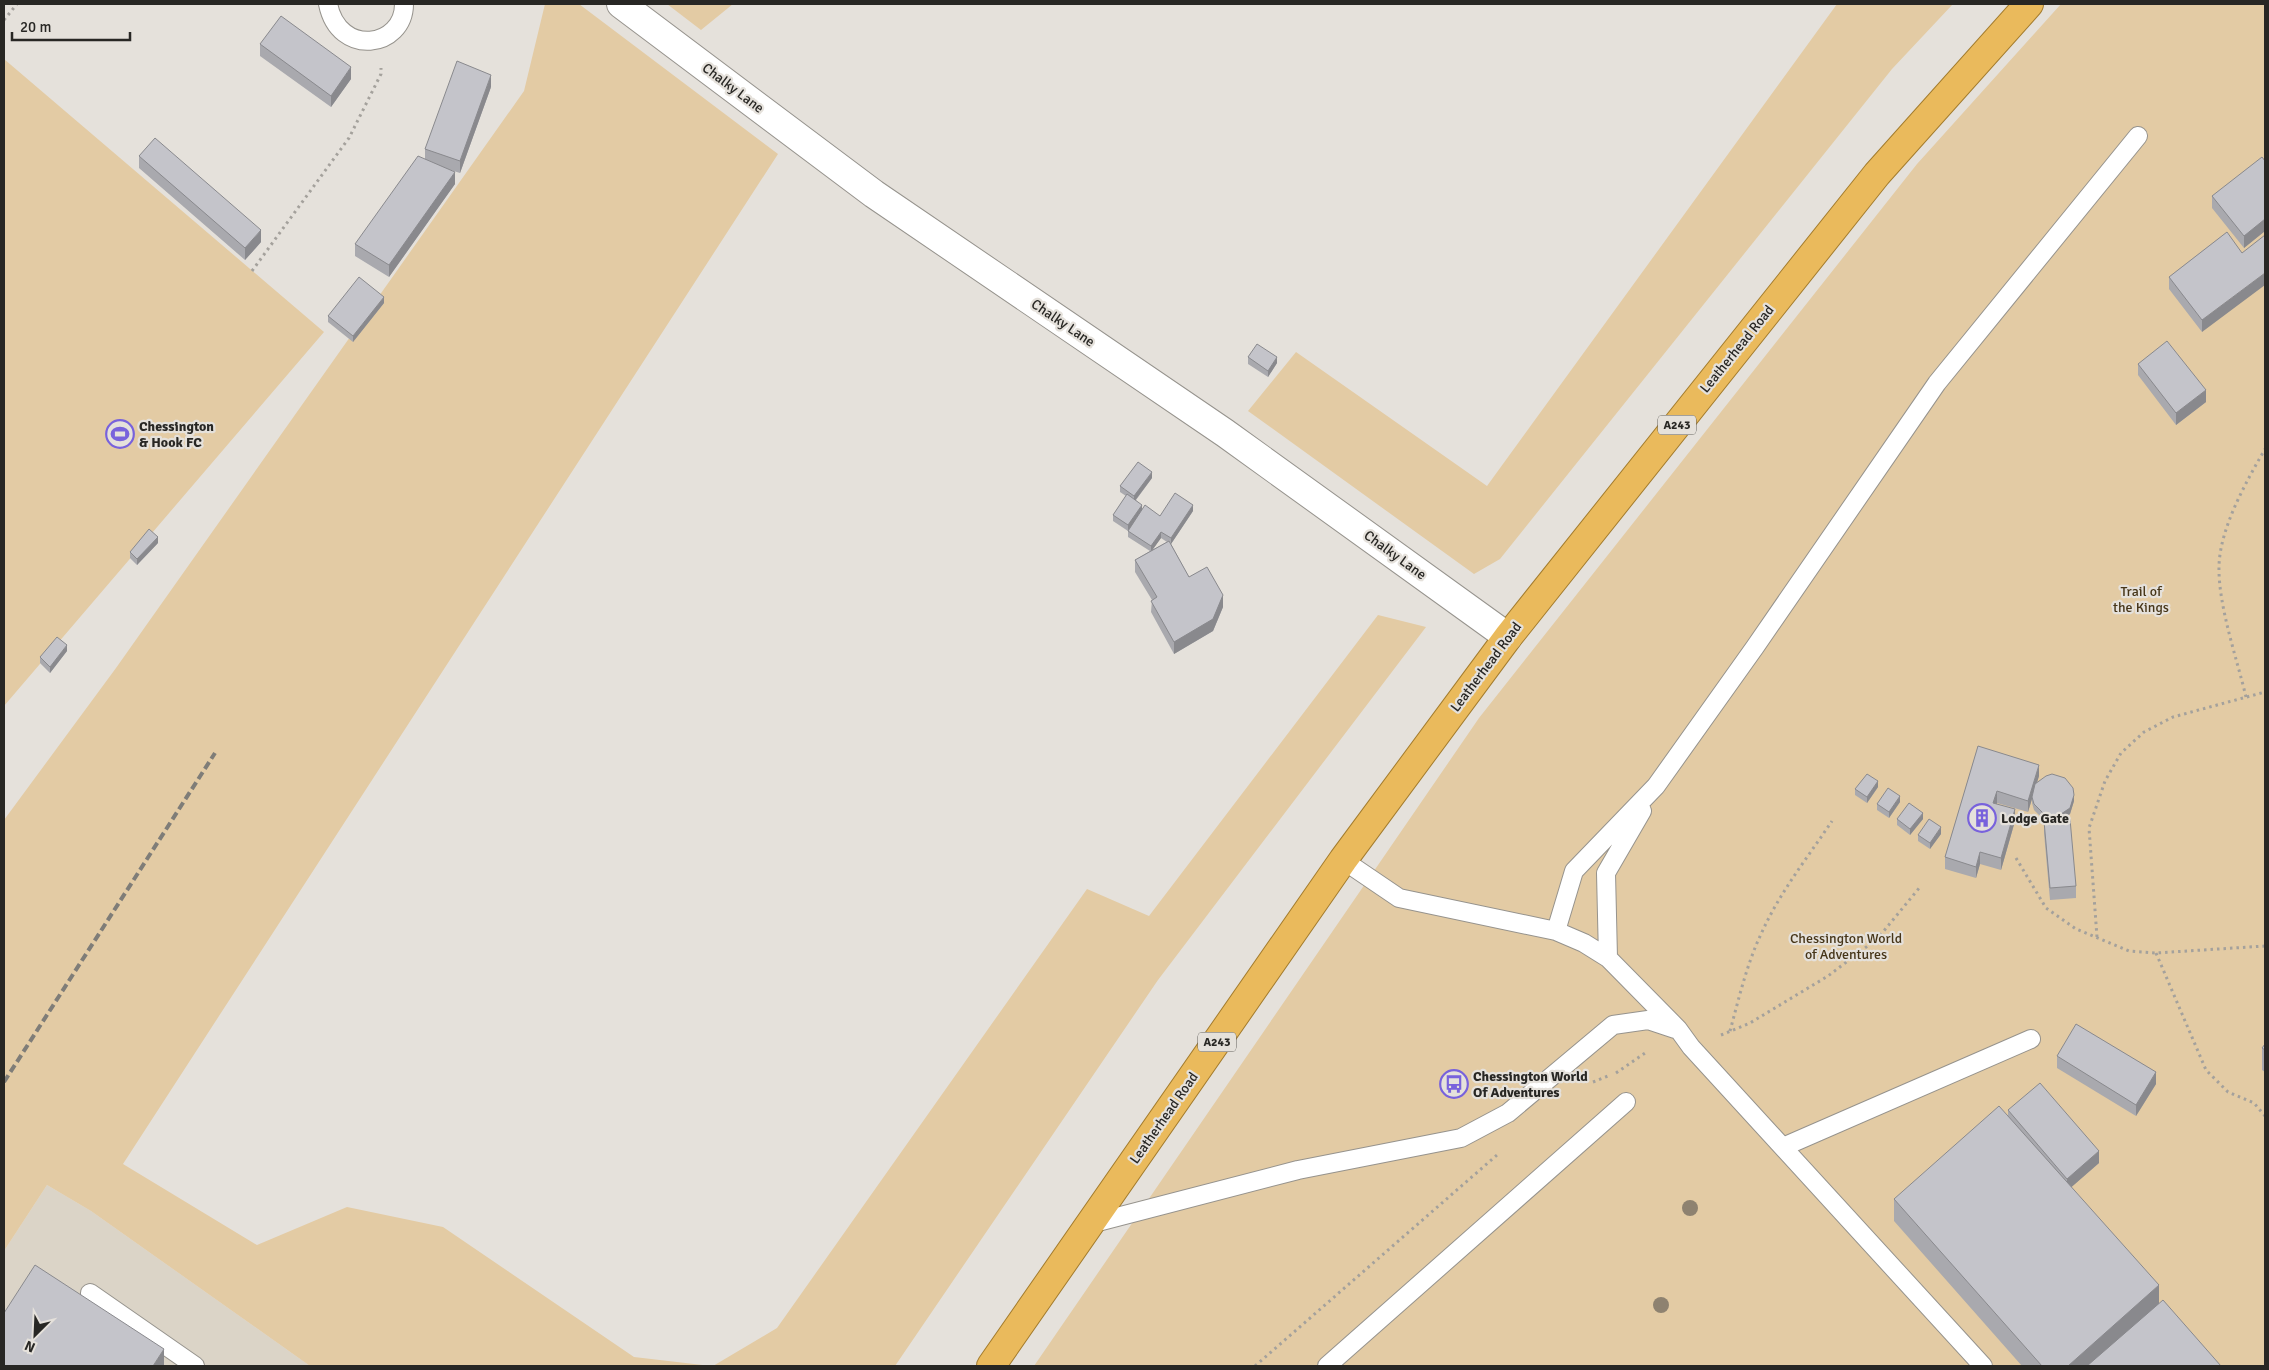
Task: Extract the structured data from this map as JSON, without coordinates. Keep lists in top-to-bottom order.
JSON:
{
  "streets": {
    "highway": ["Leatherhead Road", "A243"],
    "street": ["Chalky Lane"]
  },
  "crossings": [
    ["Chalky Lane", "Leatherhead Road"]
  ],
  "parks": ["Trail of the Kings", "Chessington World of Adventures"],
  "places": {
    "sports": ["Chessington & Hook FC"],
    "building": ["Lodge Gate"],
    "bus stop": ["Chessington World Of Adventures"]
  },
  "scale_bar": "20 m",
  "north": "bottom left"
}
